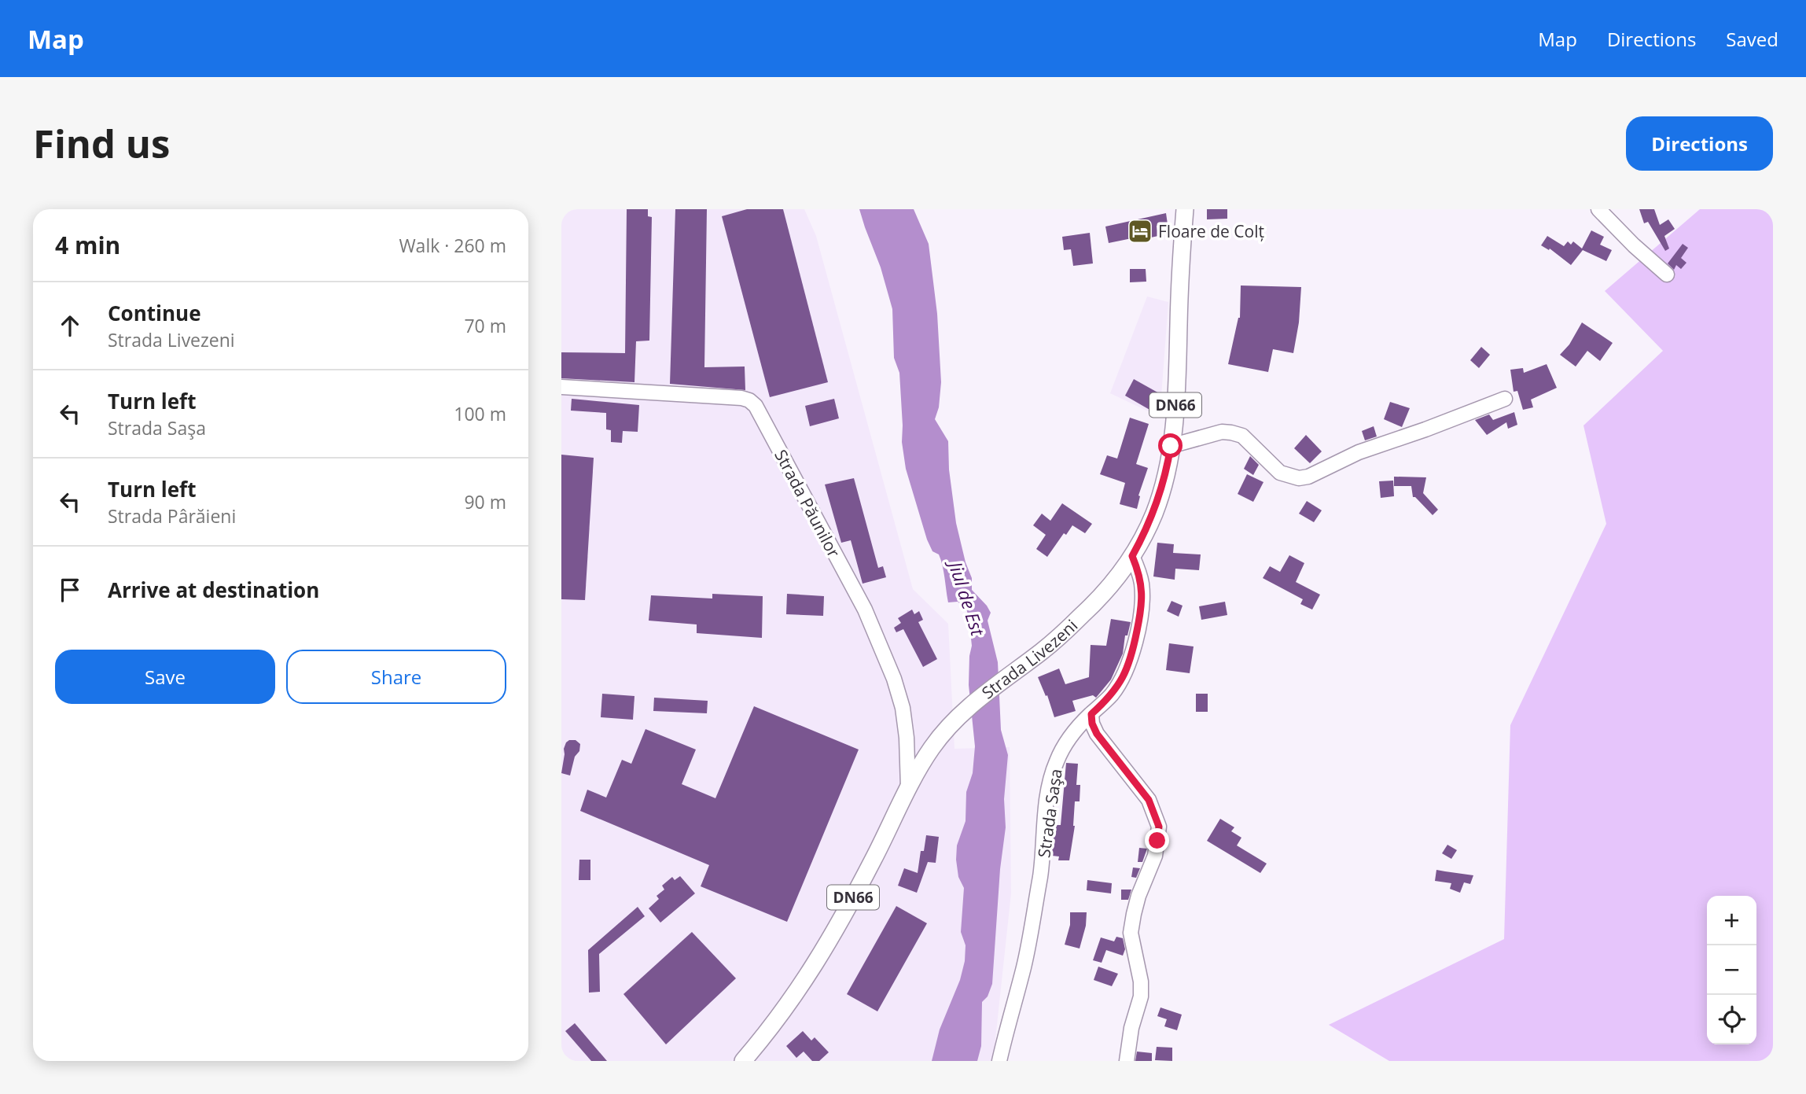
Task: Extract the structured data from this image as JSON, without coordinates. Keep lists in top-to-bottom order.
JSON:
{
  "streets": {
    "main road": ["DN66", "Strada Livezeni"],
    "street": ["Strada Păunilor", "Strada Saşa"]
  },
  "crossings": [
    ["Strada Păunilor", "Strada Livezeni"],
    ["Strada Livezeni", "Strada Saşa"]
  ],
  "water": ["Jiul de Est"],
  "places": {
    "hotel": ["Floare de Colț"]
  },
  "page": {
    "header": "Map",
    "nav": ["Map", "Directions", "Saved"],
    "buttons": [
      "Directions",
      ["Save", "Share"]
    ],
    "title": "Find us",
    "heading": ["4 min", "Walk · 260 m"],
    "list": [
      ["Continue", "Strada Livezeni", "70 m"],
      ["Turn left", "Strada Saşa", "100 m"],
      ["Turn left", "Strada Pârăieni", "90 m"],
      "Arrive at destination"
    ],
    "map_buttons": ["+", "−"]
  }
}
